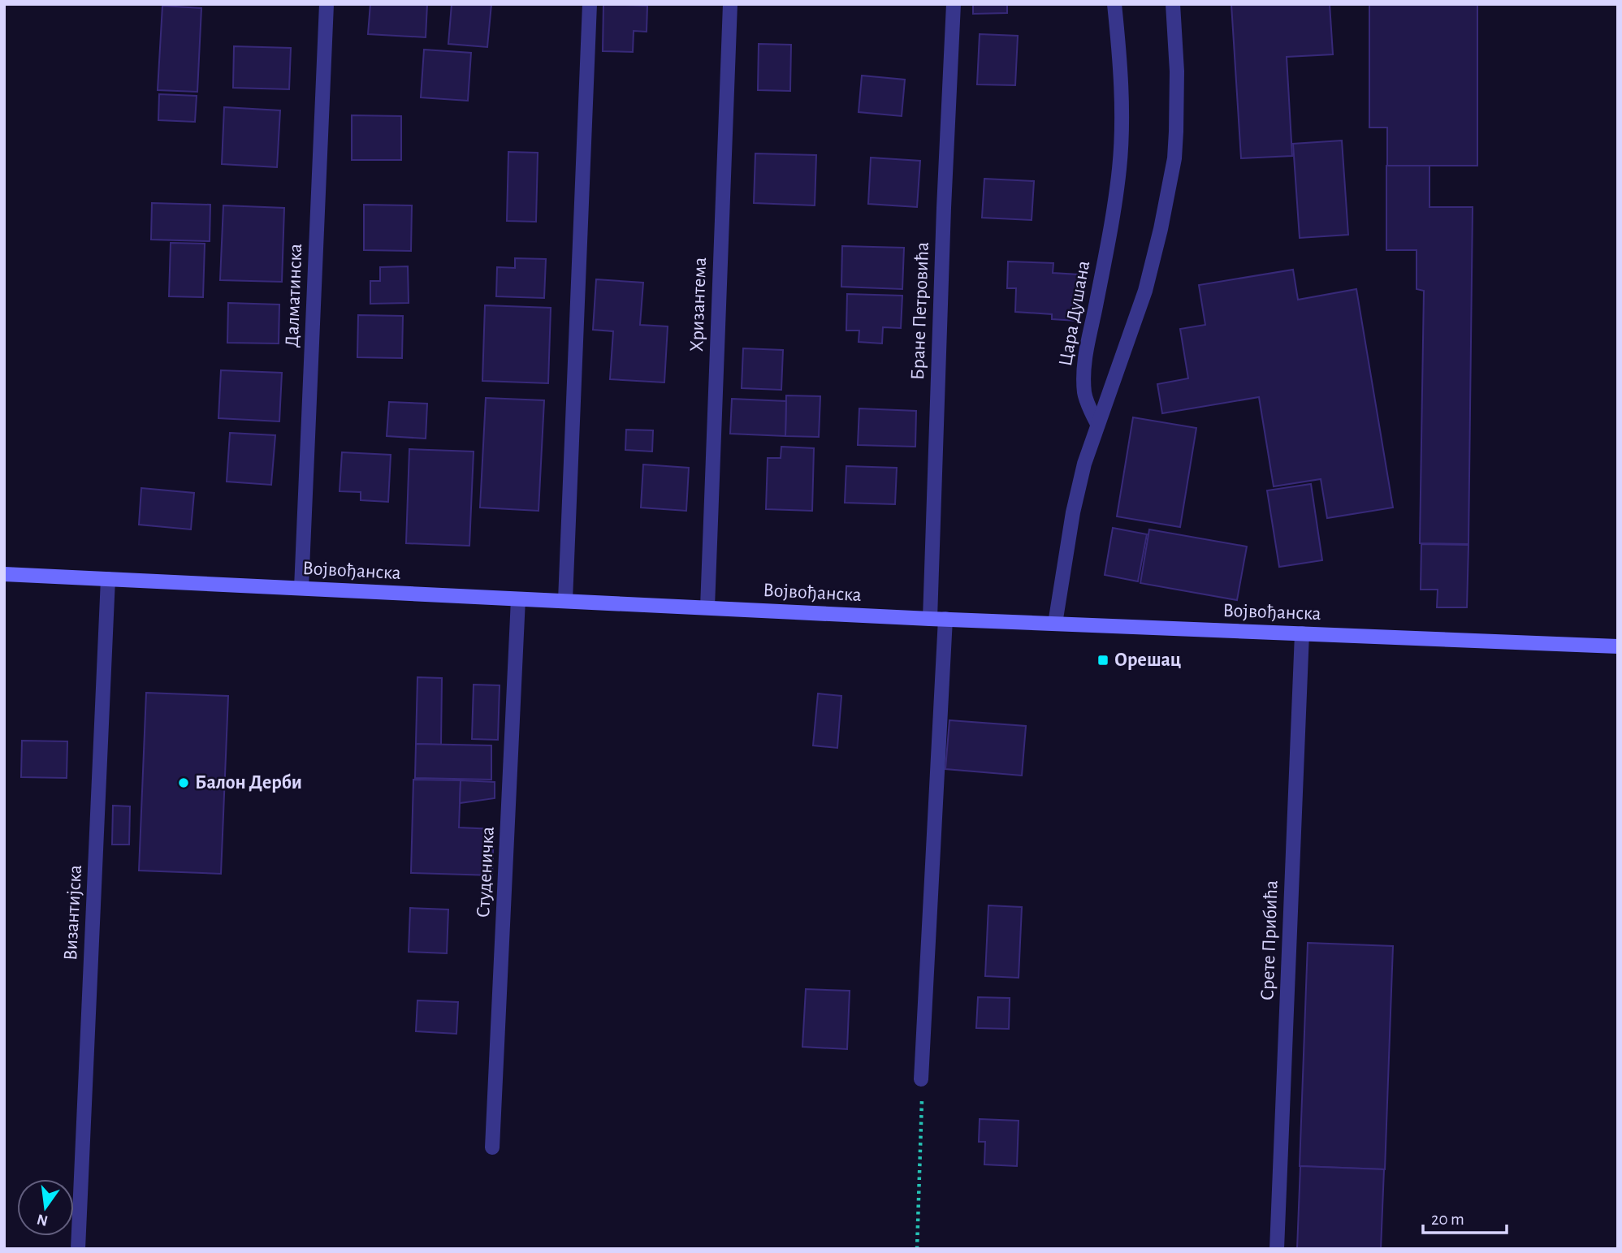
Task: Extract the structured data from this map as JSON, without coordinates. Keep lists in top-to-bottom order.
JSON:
{
  "streets": {
    "main road": ["Војвођанска"],
    "street": [
      "Далматинска",
      "Хризантема",
      "Бране Петровића",
      "Цара Душана",
      "Студеничка",
      "Византијска",
      "Срете Прибића"
    ]
  },
  "crossings": [
    ["Далматинска", "Војвођанска"],
    ["Хризантема", "Војвођанска"],
    ["Бране Петровића", "Војвођанска"],
    ["Војвођанска", "Студеничка"],
    ["Војвођанска", "Византијска"],
    ["Војвођанска", "Срете Прибића"]
  ],
  "places": {
    "transit": ["Орешац"],
    "other": ["Балон Дерби"]
  },
  "scale_bar": "20 m",
  "north": "bottom"
}
